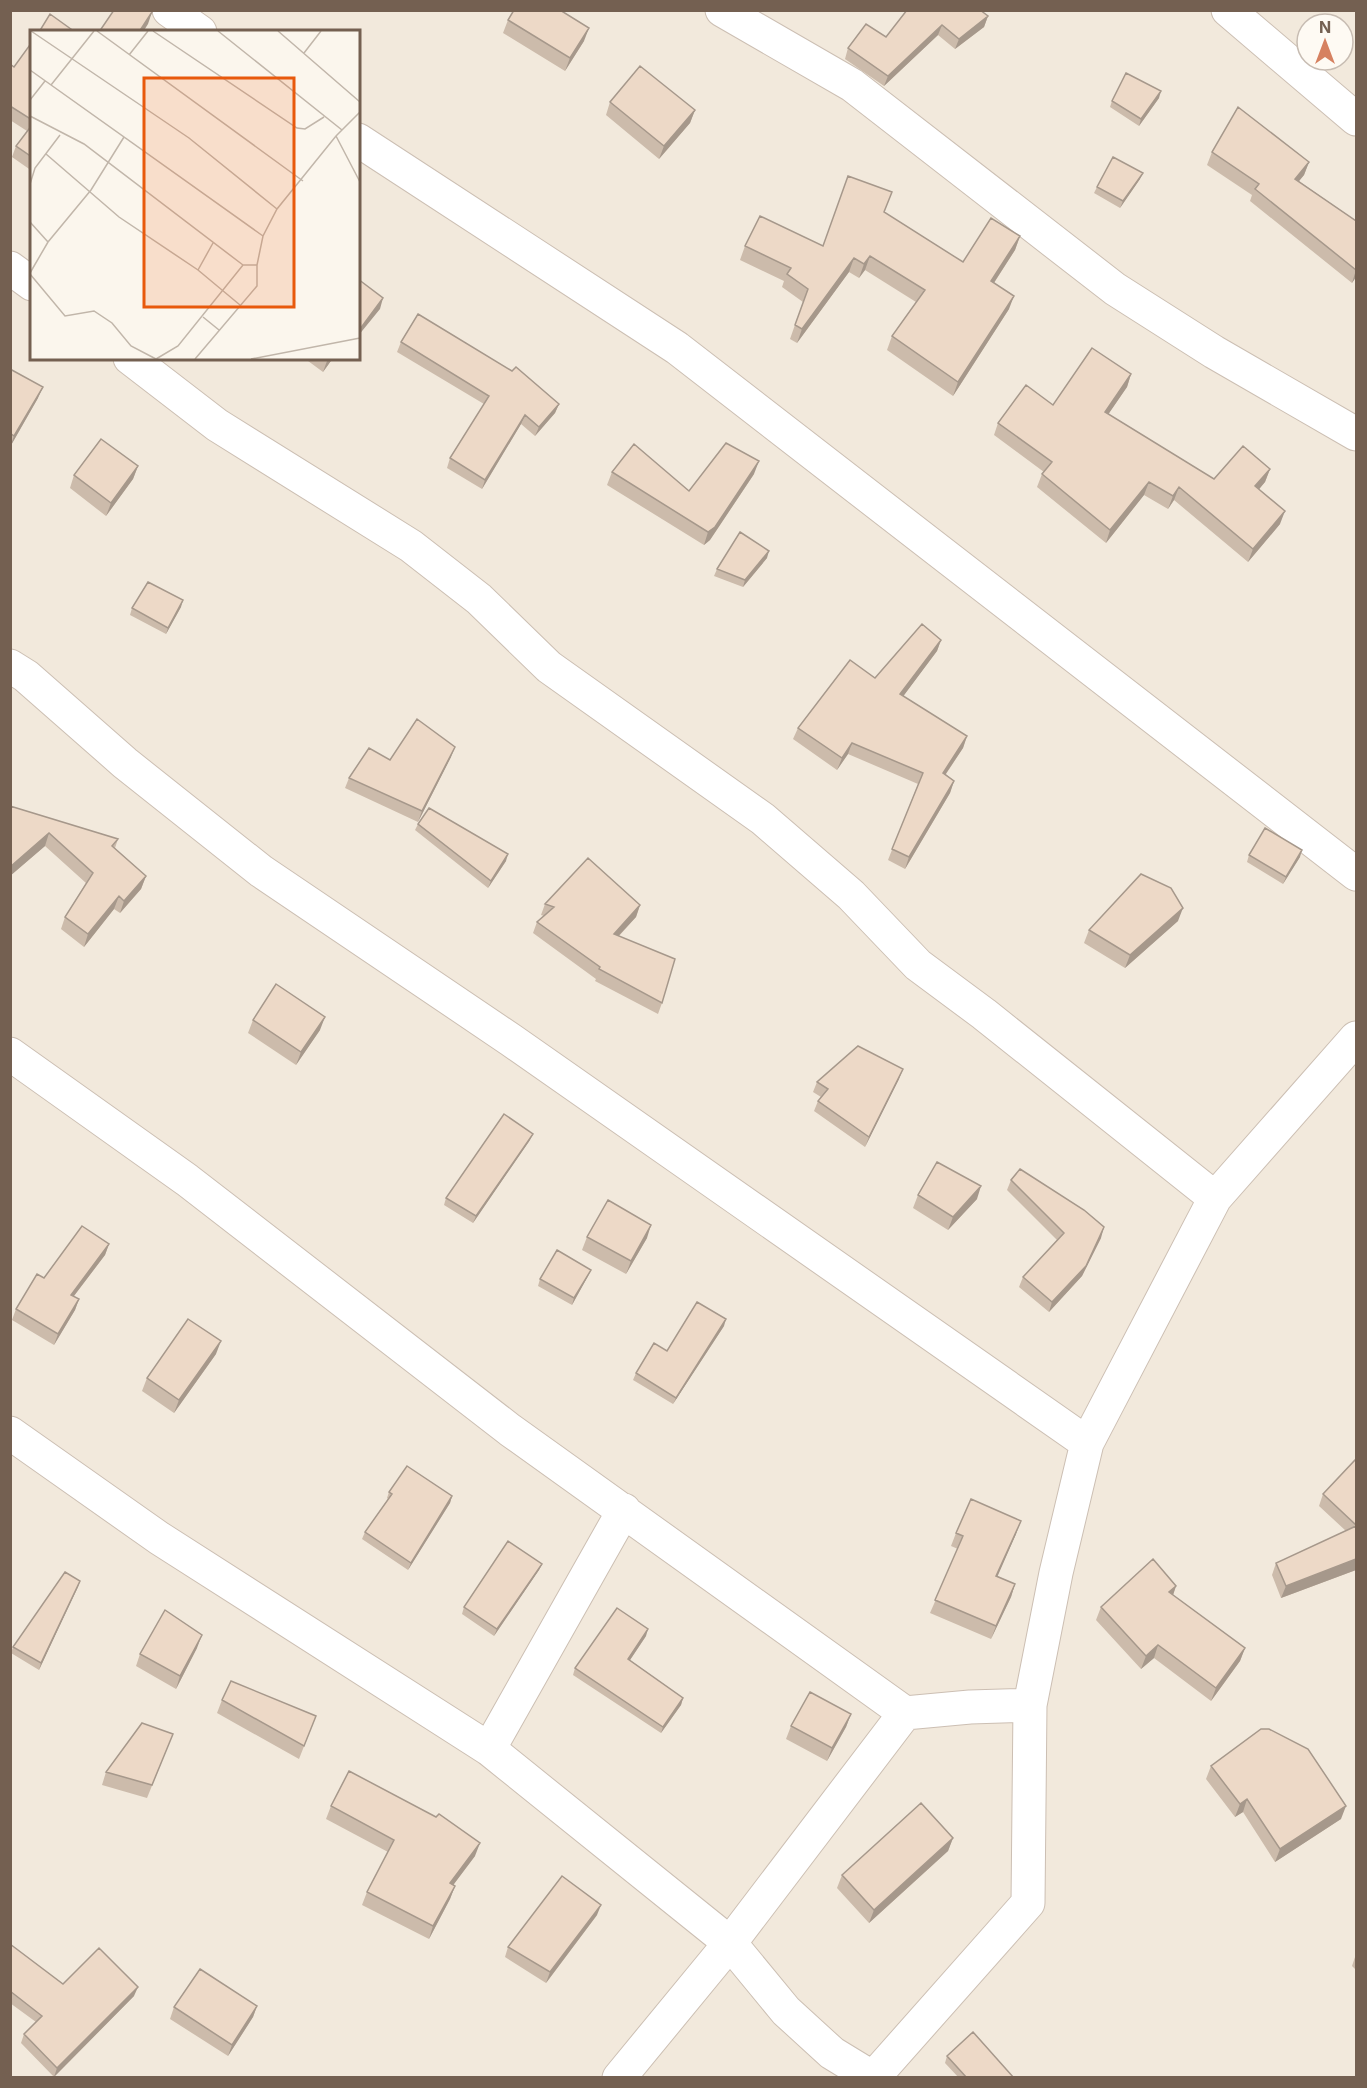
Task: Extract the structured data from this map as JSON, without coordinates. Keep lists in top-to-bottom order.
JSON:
{
  "north": "top"
}
